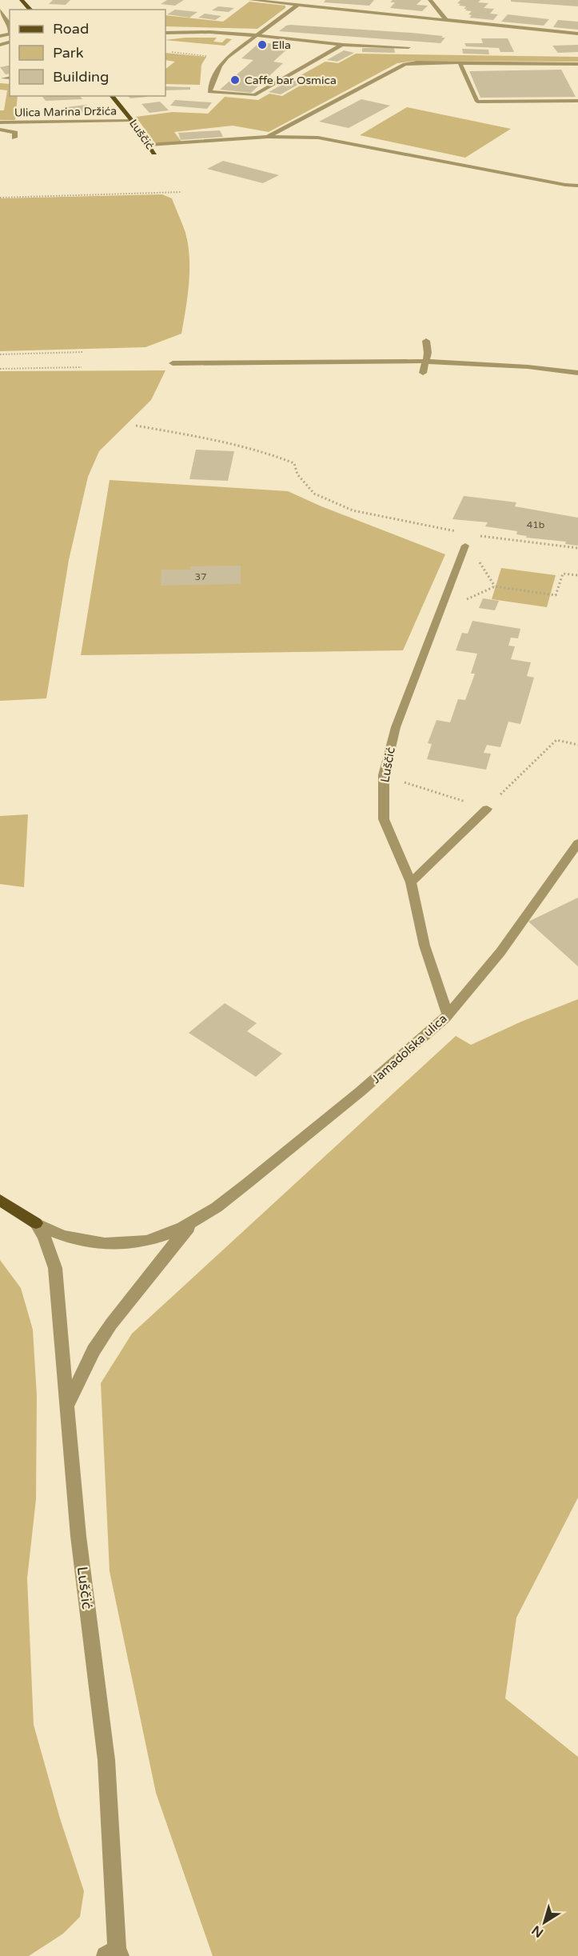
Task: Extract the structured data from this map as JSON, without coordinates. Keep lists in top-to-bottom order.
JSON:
{
  "streets": {
    "main road": ["Luščić"],
    "street": ["Ulica Marina Držića", "Jamadolska ulica"]
  },
  "crossings": [
    ["Ulica Marina Držića", "Luščić"],
    ["Luščić", "Jamadolska ulica"]
  ],
  "places": ["Ella", "Caffe bar Osmica"],
  "house_numbers": ["41b", "37"],
  "legend": ["Road", "Park", "Building"],
  "north": "bottom left"
}
